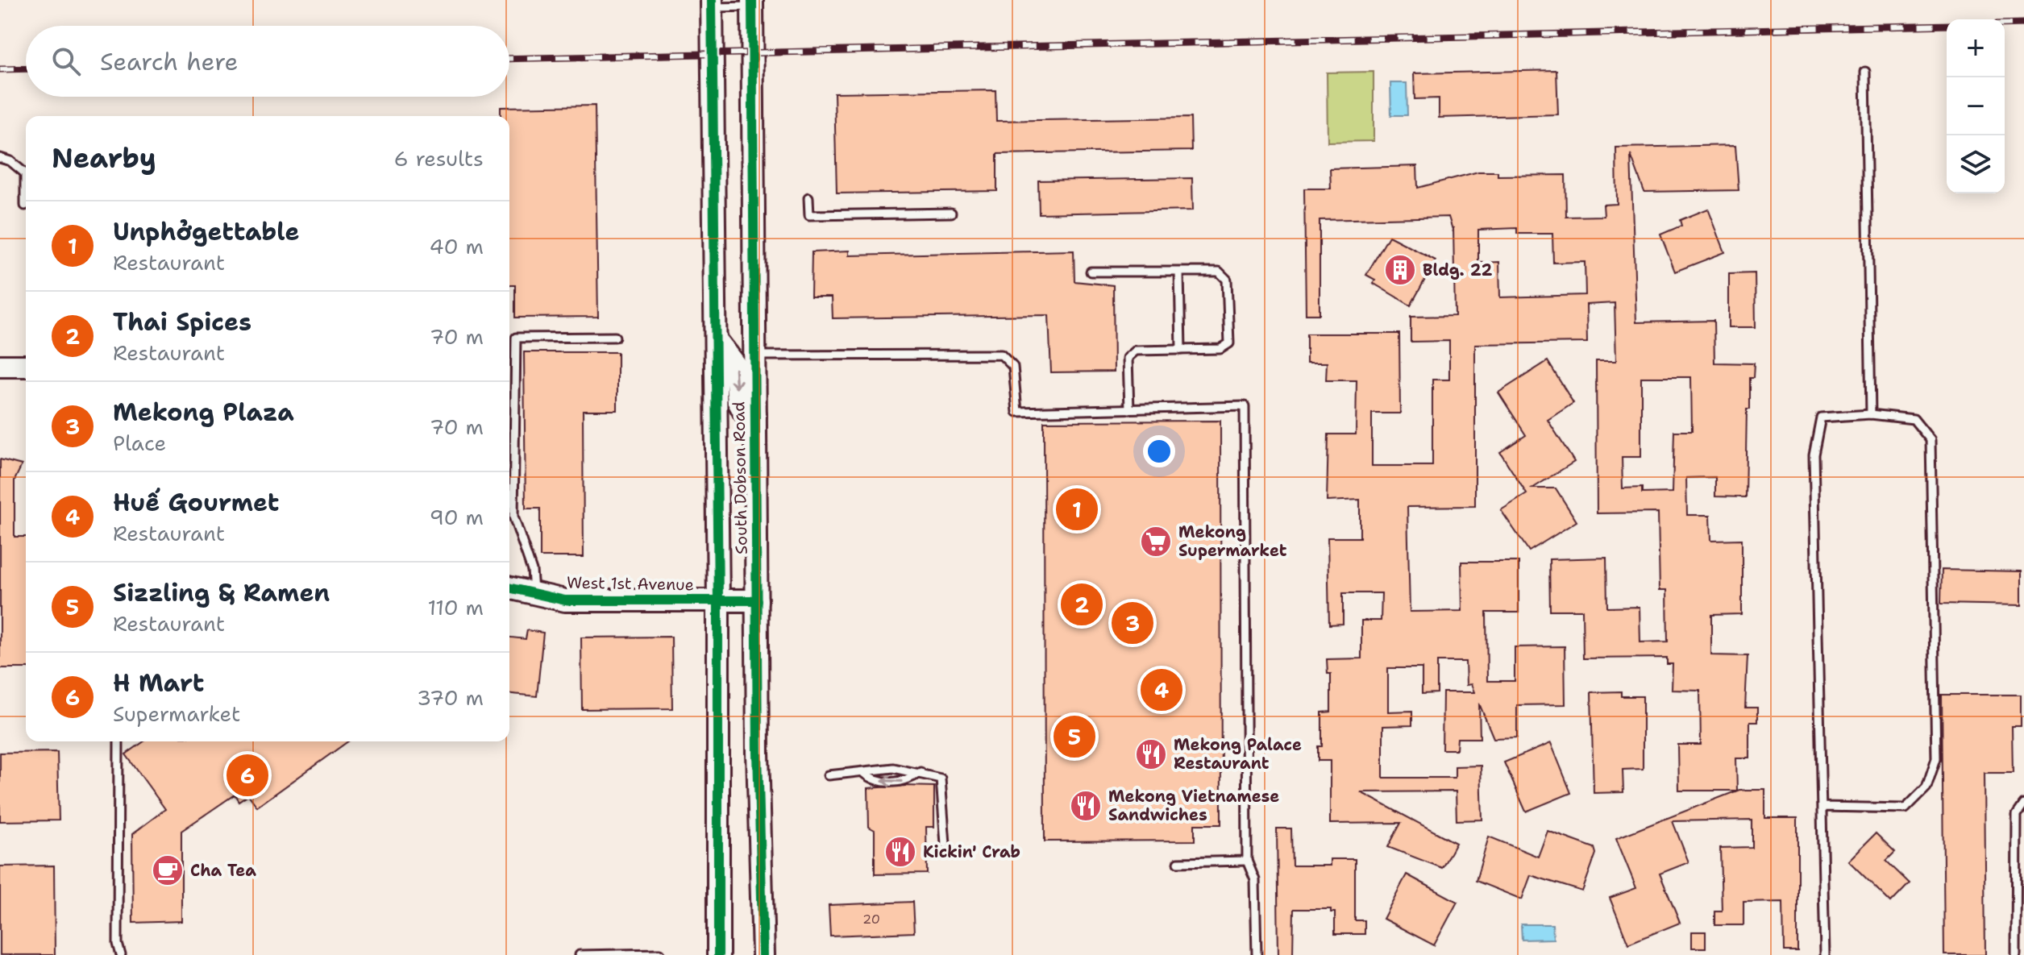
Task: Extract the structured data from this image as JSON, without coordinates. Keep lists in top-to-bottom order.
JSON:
{
  "streets": {
    "main road": ["South Dobson Road", "West 1st Avenue"]
  },
  "crossings": [
    ["South Dobson Road", "West 1st Avenue"]
  ],
  "places": {
    "building": ["Bldg. 22"],
    "supermarket": ["Mekong Supermarket"],
    "restaurant": ["Mekong Palace Restaurant", "Mekong Vietnamese Sandwiches", "Kickin' Crab"],
    "cafe": ["Cha Tea"]
  },
  "house_numbers": ["20"],
  "page": {
    "map_buttons": ["+", "−"],
    "search": "Search here",
    "heading": ["Nearby", "6 results"],
    "list": [
      {
        "mark": "1",
        "name": "Unphởgettable",
        "note": "Restaurant",
        "value": "40 m"
      },
      {
        "mark": "2",
        "name": "Thai Spices",
        "note": "Restaurant",
        "value": "70 m"
      },
      {
        "mark": "3",
        "name": "Mekong Plaza",
        "note": "Place",
        "value": "70 m"
      },
      {
        "mark": "4",
        "name": "Huế Gourmet",
        "note": "Restaurant",
        "value": "90 m"
      },
      {
        "mark": "5",
        "name": "Sizzling & Ramen",
        "note": "Restaurant",
        "value": "110 m"
      },
      {
        "mark": "6",
        "name": "H Mart",
        "note": "Supermarket",
        "value": "370 m"
      }
    ],
    "pins": [
      "1",
      "2",
      "3",
      "4",
      "5",
      "6"
    ]
  }
}
